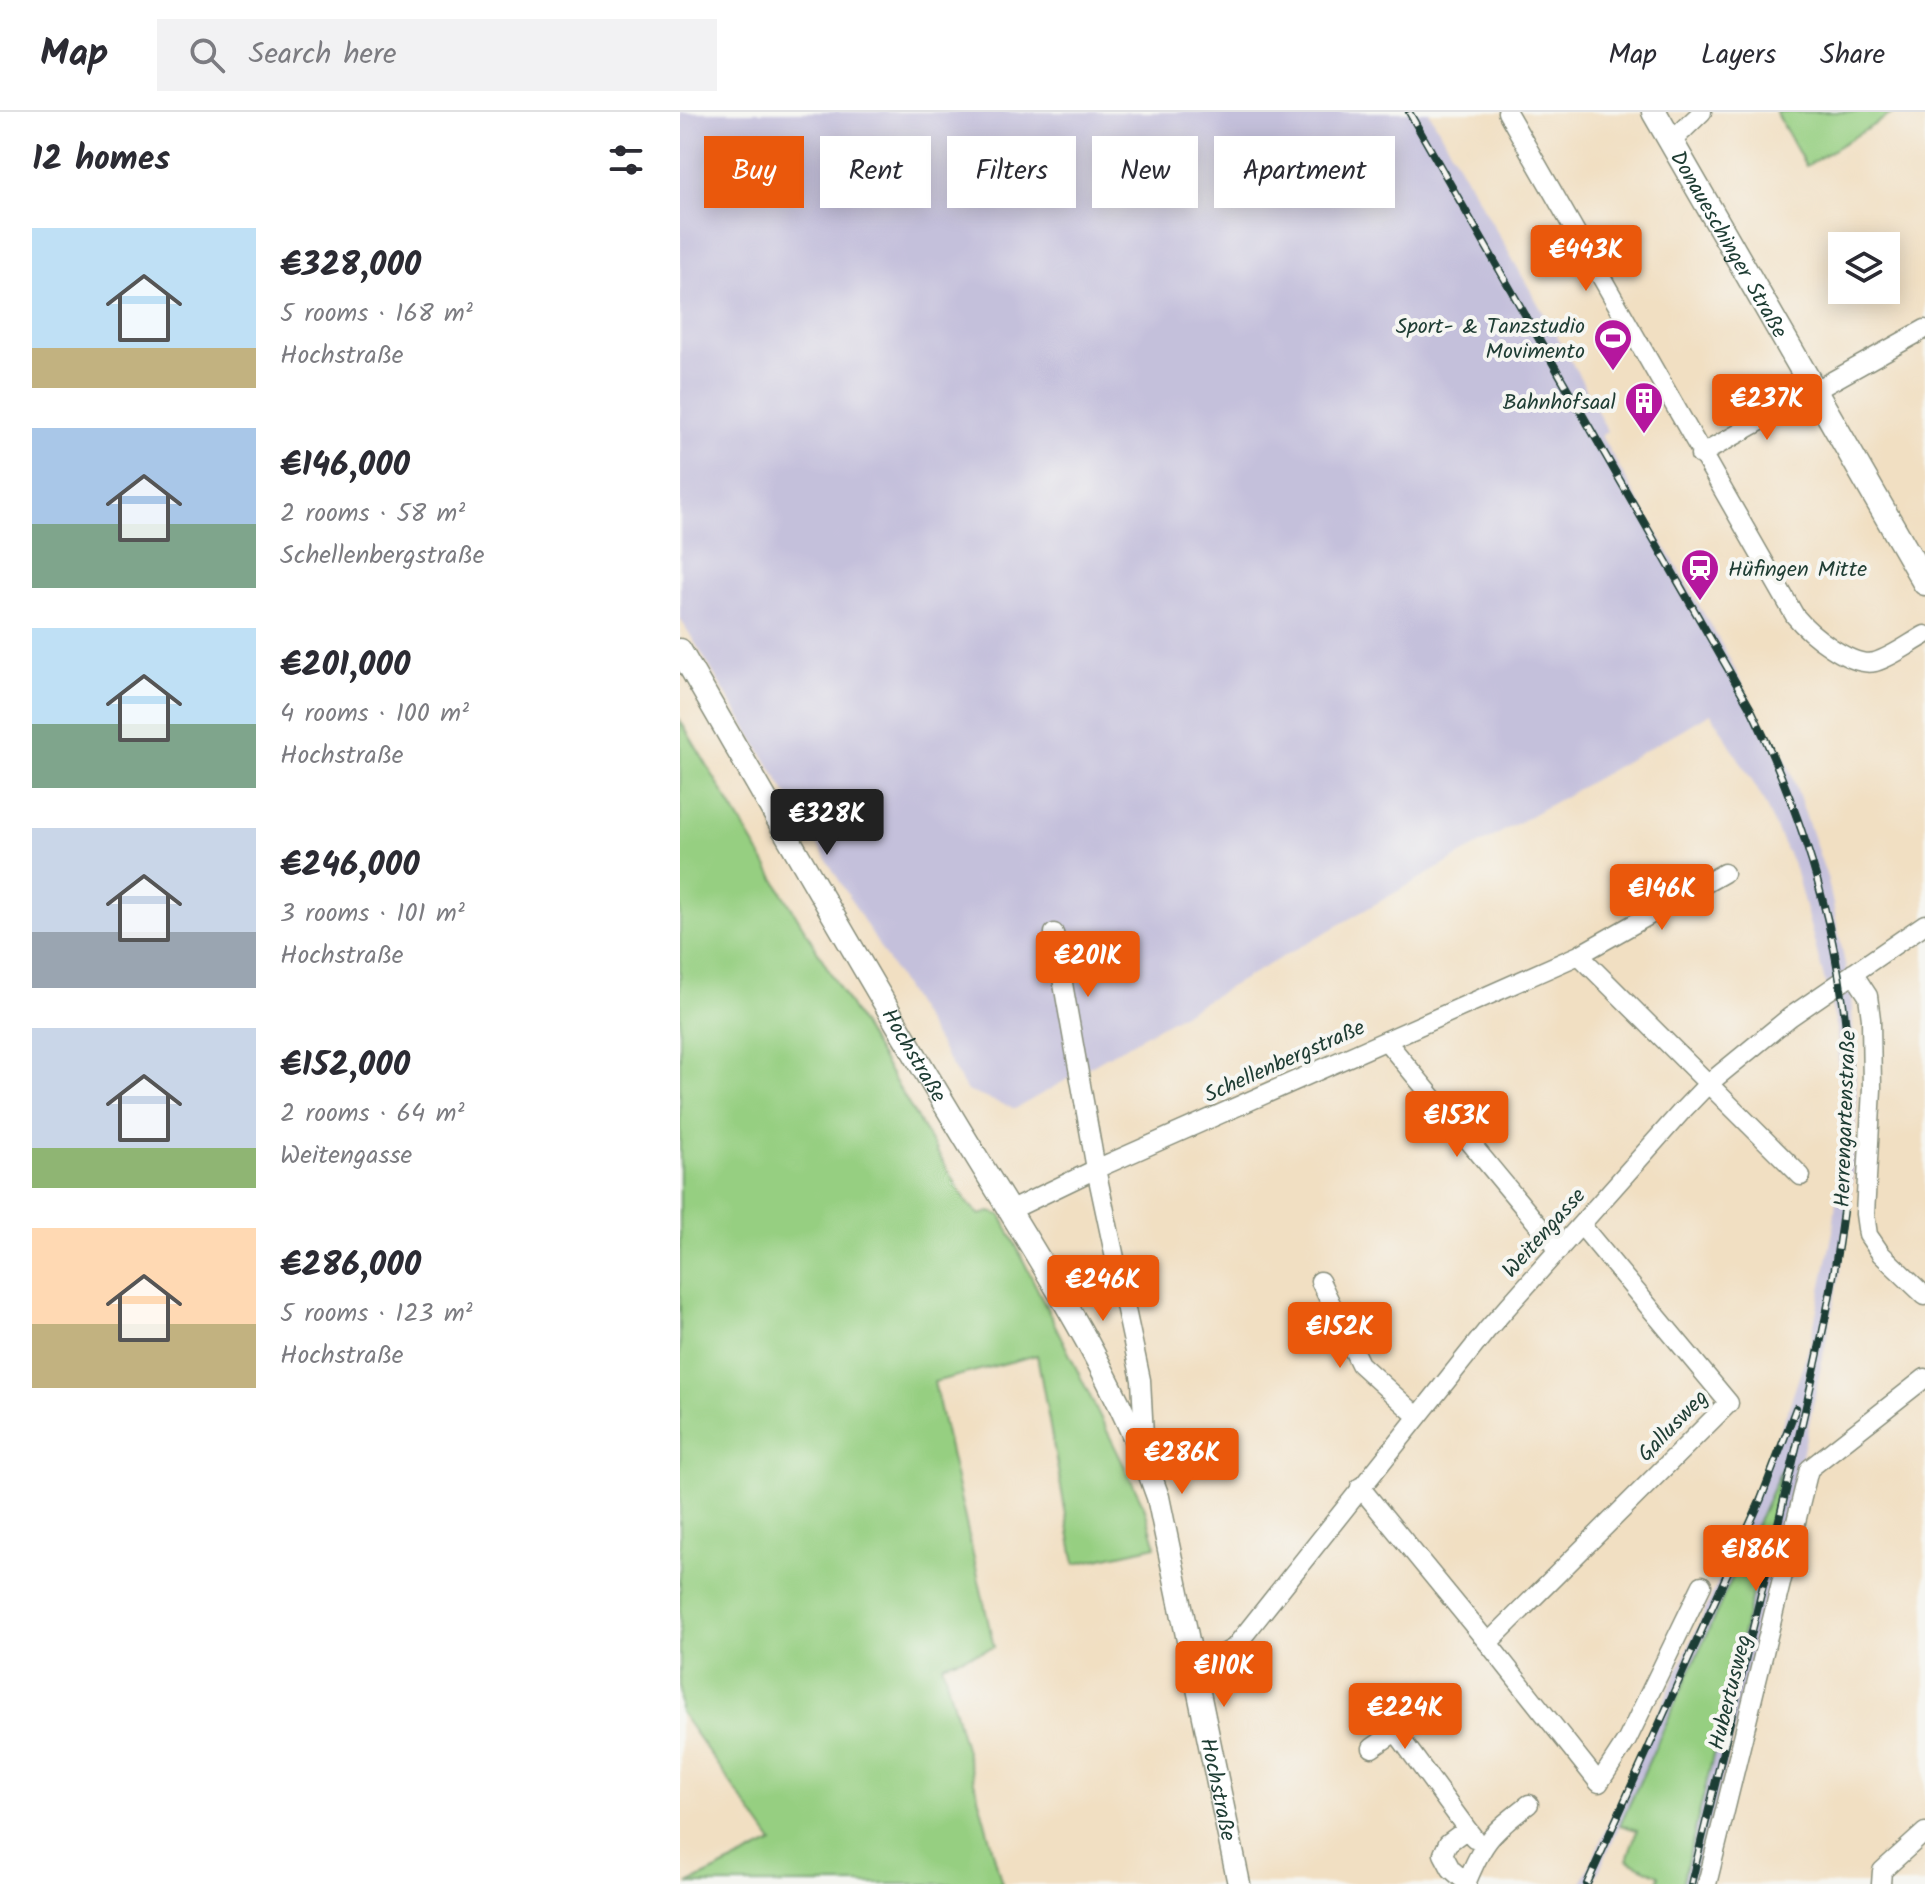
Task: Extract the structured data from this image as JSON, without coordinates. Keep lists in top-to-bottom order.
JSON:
{
  "streets": {
    "main road": ["Donaueschinger Straße"],
    "street": [
      "Hochstraße",
      "Schellenbergstraße",
      "Herrengartenstraße",
      "Weitengasse",
      "Gallusweg",
      "Hubertusweg"
    ]
  },
  "crossings": [
    ["Hochstraße", "Schellenbergstraße"],
    ["Hochstraße", "Weitengasse"],
    ["Herrengartenstraße", "Weitengasse"],
    ["Weitengasse", "Gallusweg"]
  ],
  "places": {
    "sports": ["Sport- & Tanzstudio Movimento"],
    "building": ["Bahnhofsaal"],
    "station": ["Hüfingen Mitte"]
  },
  "page": {
    "header": "Map",
    "search": "Search here",
    "nav": ["Map", "Layers", "Share"],
    "heading": "12 homes",
    "chip": [
      "Buy",
      "Rent",
      "Filters",
      "New",
      "Apartment"
    ],
    "list": [
      {
        "name": "€328,000",
        "note": "5 rooms · 168 m² · Hochstraße"
      },
      {
        "name": "€146,000",
        "note": "2 rooms · 58 m² · Schellenbergstraße"
      },
      {
        "name": "€201,000",
        "note": "4 rooms · 100 m² · Hochstraße"
      },
      {
        "name": "€246,000",
        "note": "3 rooms · 101 m² · Hochstraße"
      },
      {
        "name": "€152,000",
        "note": "2 rooms · 64 m² · Weitengasse"
      },
      {
        "name": "€286,000",
        "note": "5 rooms · 123 m² · Hochstraße"
      }
    ],
    "price": [
      "€443K",
      "€237K",
      "€328K",
      "€146K",
      "€201K",
      "€153K",
      "€246K",
      "€152K",
      "€286K",
      "€186K",
      "€110K",
      "€224K"
    ]
  }
}
